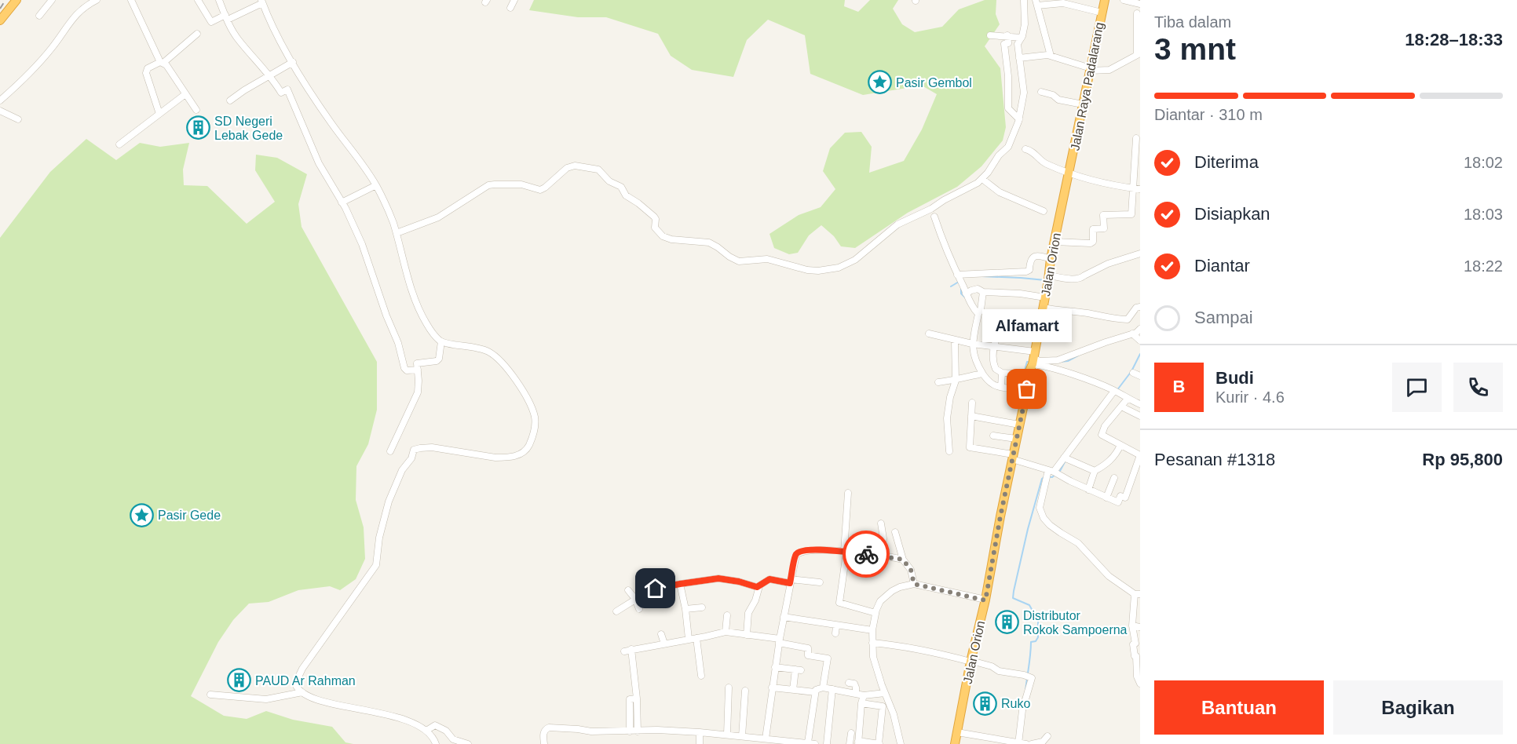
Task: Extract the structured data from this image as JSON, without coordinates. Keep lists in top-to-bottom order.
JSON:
{
  "streets": {
    "highway": ["Jalan Raya Padalarang", "Jalan Orion"]
  },
  "crossings": [
    ["Jalan Raya Padalarang", "Jalan Orion"]
  ],
  "places": {
    "place": ["Pasir Gembol", "Pasir Gede"],
    "building": [
      "SD Negeri Lebak Gede",
      "Distributor Rokok Sampoerna",
      "PAUD Ar Rahman",
      "Ruko"
    ],
    "other": ["Alfamart"]
  },
  "page": {
    "heading": ["3 mnt", "Tiba dalam", "18:28–18:33"],
    "panel": [
      "Budi",
      "Kurir · 4.6",
      "Pesanan #1318",
      "Rp 95,800"
    ],
    "bar": "Diantar · 310 m",
    "list": [
      ["Diterima", "18:02"],
      ["Disiapkan", "18:03"],
      ["Diantar", "18:22"],
      "Sampai"
    ],
    "bubble": "Alfamart",
    "round": "B",
    "buttons": ["Bantuan", "Bagikan"]
  }
}
